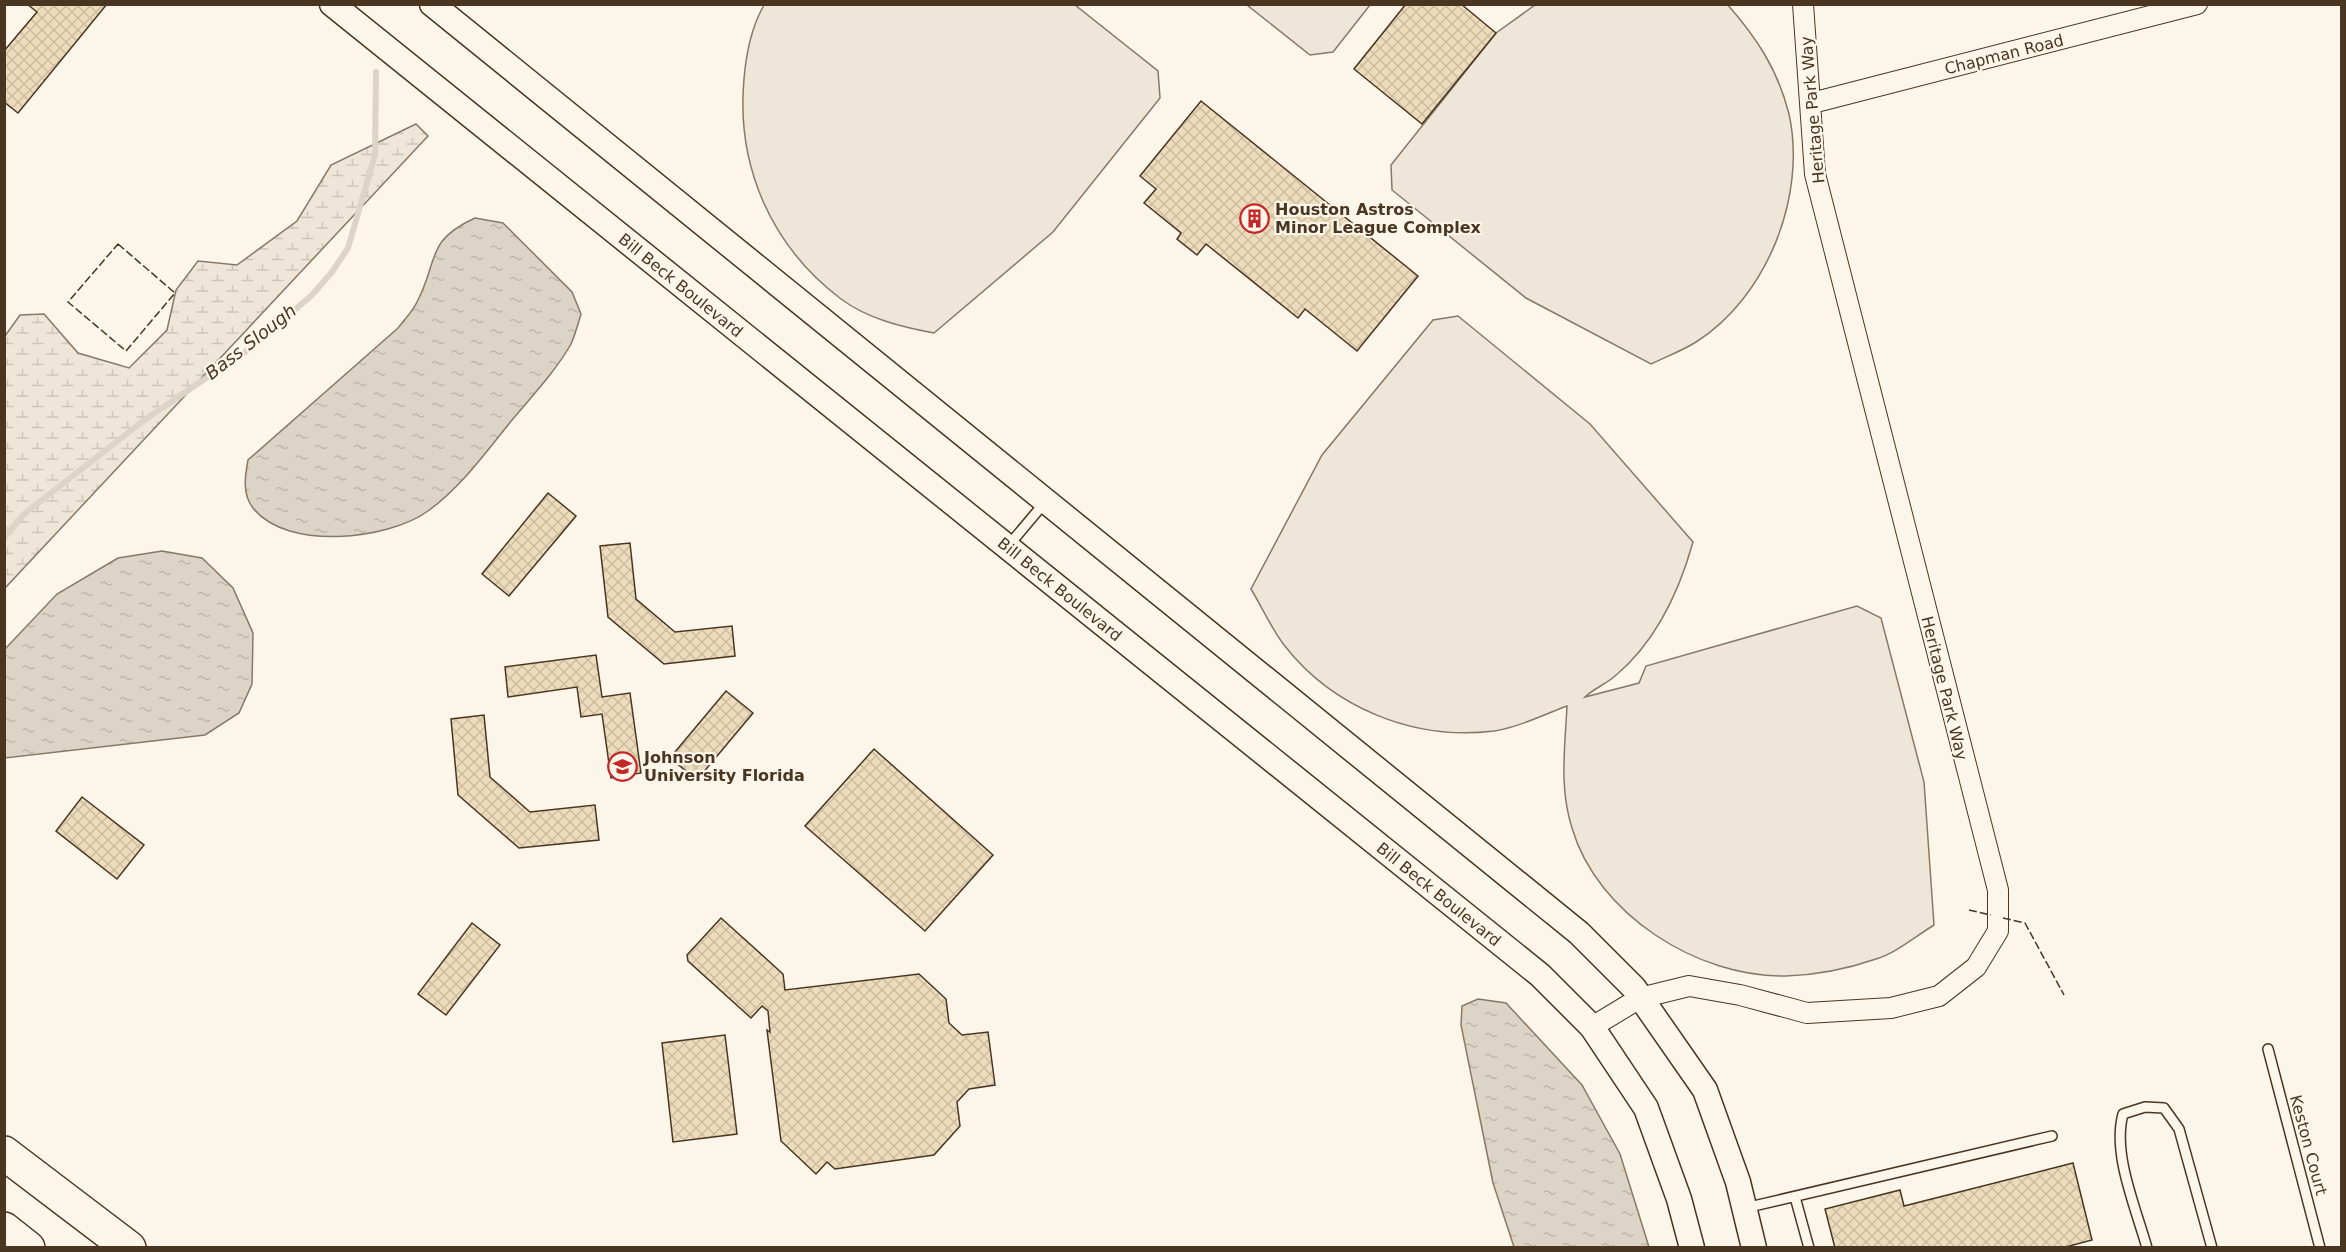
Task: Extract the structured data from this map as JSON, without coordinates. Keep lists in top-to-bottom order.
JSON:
{
  "streets": {
    "street": ["Chapman Road", "Heritage Park Way", "Bill Beck Boulevard"],
    "lane": ["Keston Court"]
  },
  "crossings": [
    ["Chapman Road", "Heritage Park Way"],
    ["Heritage Park Way", "Bill Beck Boulevard"]
  ],
  "water": ["Bass Slough"],
  "places": {
    "building": ["Houston Astros Minor League Complex"],
    "school or university": ["Johnson University Florida"]
  }
}
